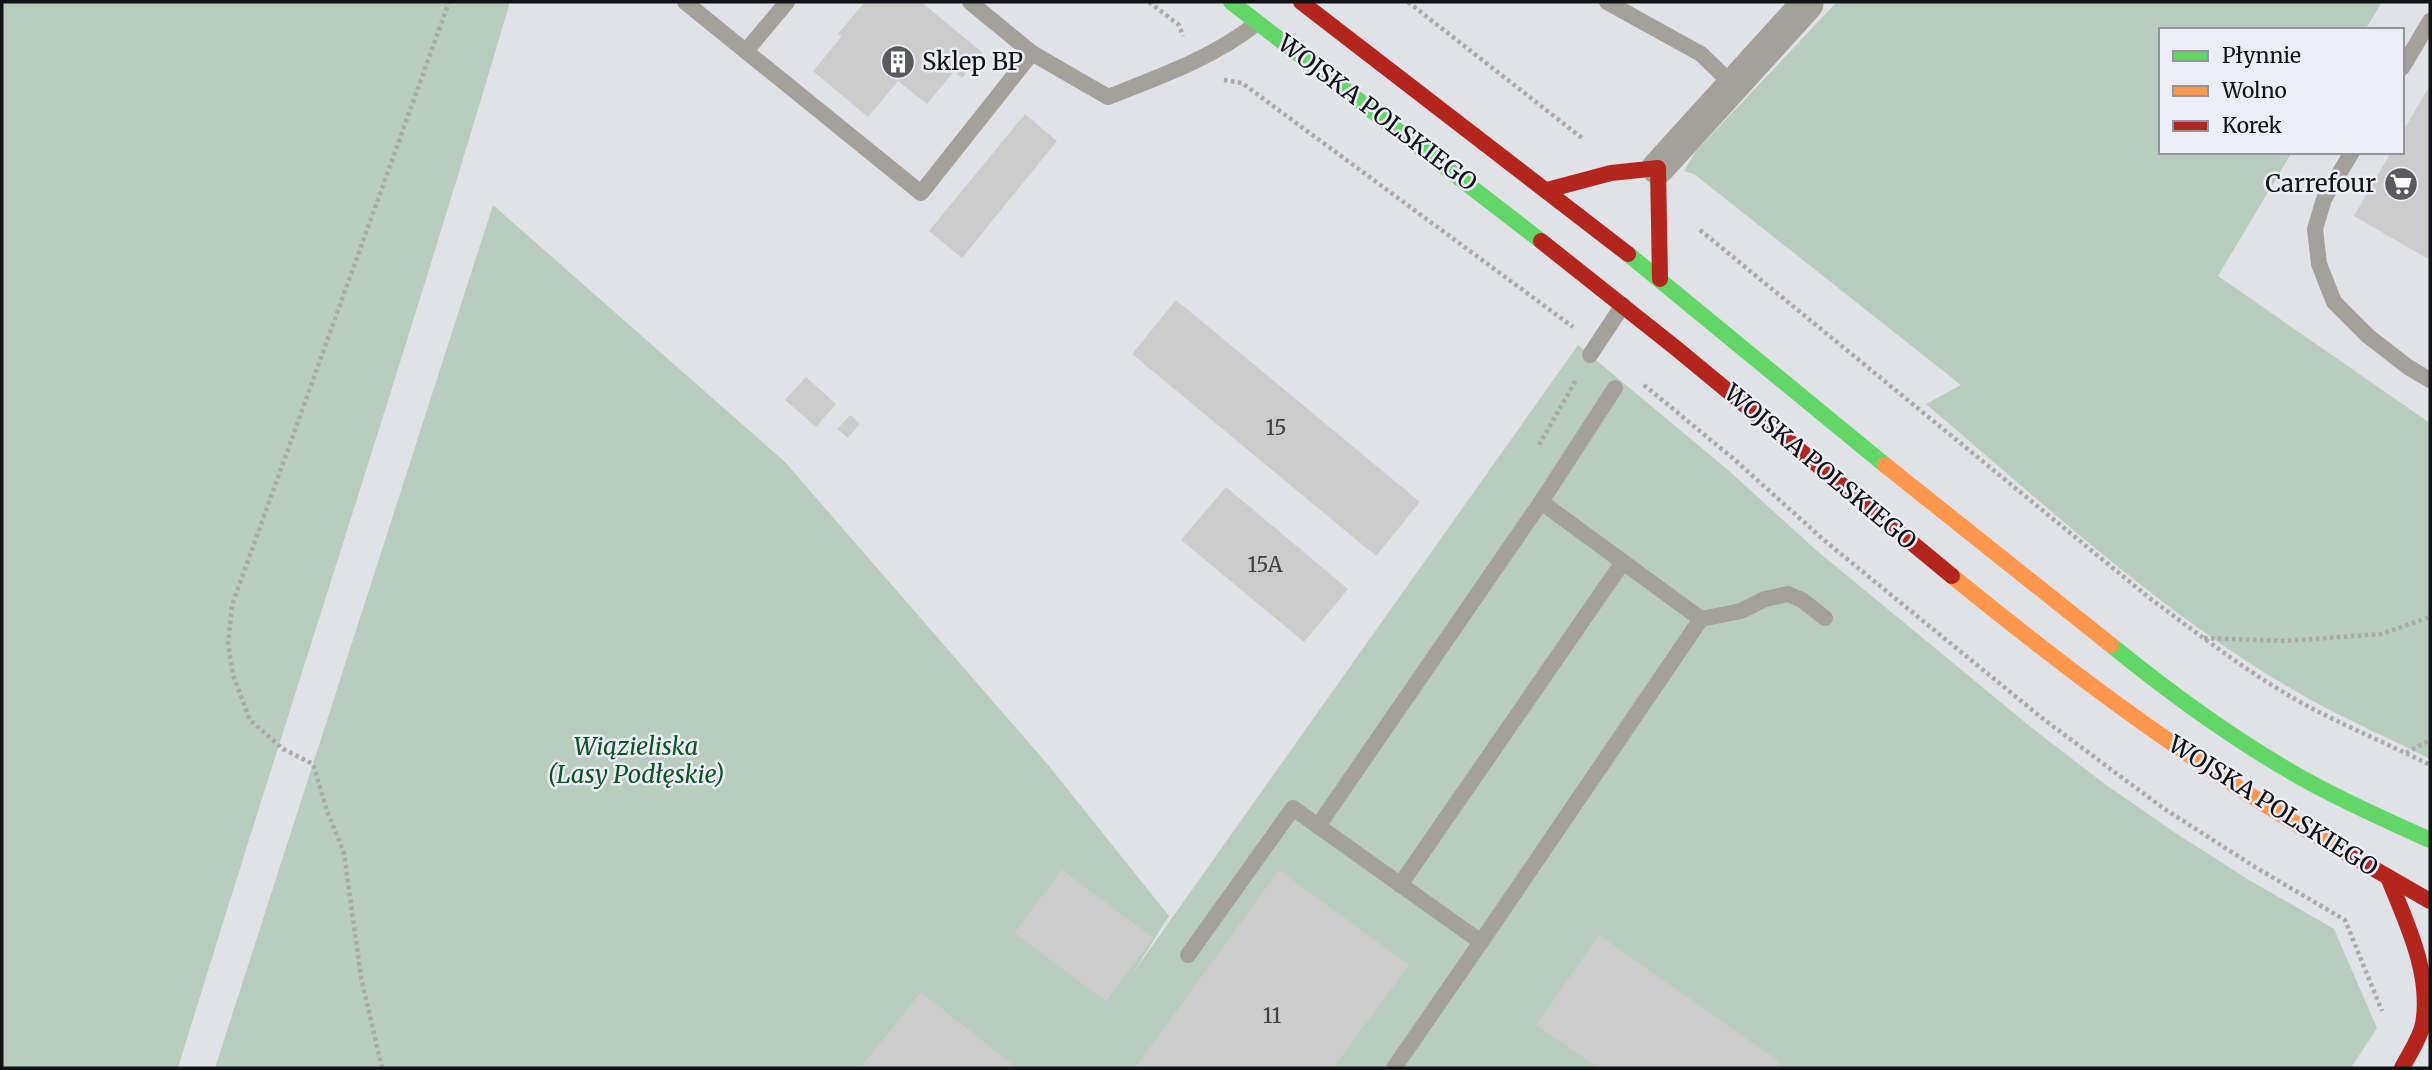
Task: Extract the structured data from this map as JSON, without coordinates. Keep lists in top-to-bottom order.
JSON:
{
  "streets": {
    "main road": ["WOJSKA POLSKIEGO"]
  },
  "parks": ["Wiązieliska (Lasy Podłęskie)"],
  "places": {
    "building": ["Sklep BP"],
    "supermarket": ["Carrefour"]
  },
  "house_numbers": ["15", "15A", "11"],
  "legend": ["Płynnie", "Wolno", "Korek"]
}
